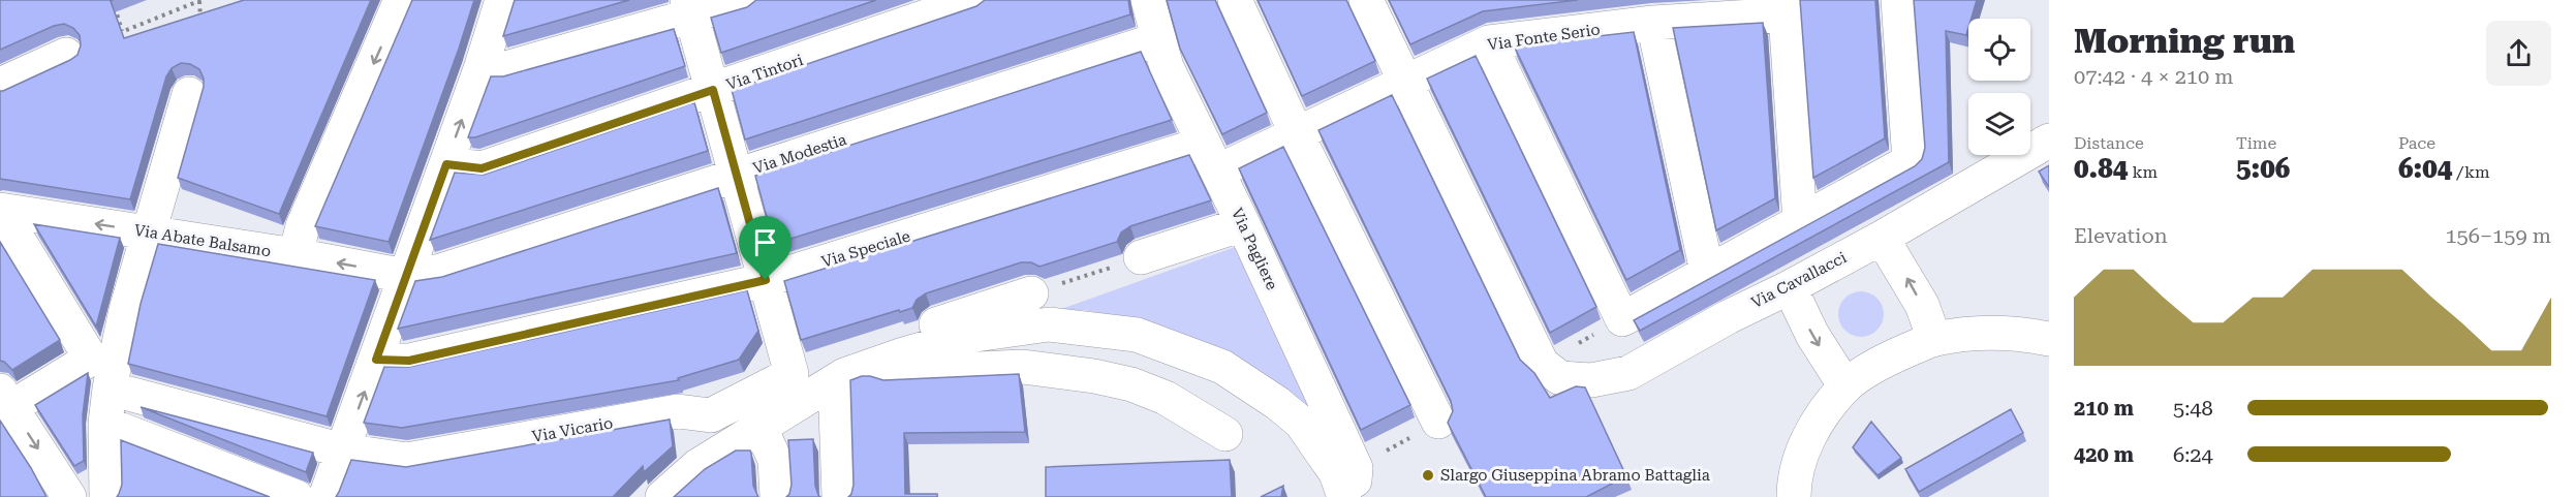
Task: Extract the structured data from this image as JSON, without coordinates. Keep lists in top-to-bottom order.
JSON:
{
  "streets": {
    "street": [
      "Via Fonte Serio",
      "Via Tintori",
      "Via Modestia",
      "Via Abate Balsamo",
      "Via Speciale",
      "Via Pagliere",
      "Via Cavallacci",
      "Via Vicario"
    ]
  },
  "crossings": [
    ["Via Fonte Serio", "Via Speciale"],
    ["Via Fonte Serio", "Via Pagliere"],
    ["Via Modestia", "Via Abate Balsamo"],
    ["Via Modestia", "Via Pagliere"],
    ["Via Speciale", "Via Pagliere"]
  ],
  "one_way": ["Via Abate Balsamo"],
  "places": ["Slargo Giuseppina Abramo Battaglia"],
  "page": {
    "heading": ["Morning run", "07:42 · 4 × 210 m"],
    "stats": [
      ["Distance", "0.84 km"],
      ["Time", "5:06"],
      ["Pace", "6:04 /km"]
    ],
    "chart": ["Elevation", "156–159 m"],
    "list": [
      {
        "name": "210 m",
        "note": "5:48"
      },
      {
        "name": "420 m",
        "note": "6:24"
      }
    ]
  }
}
